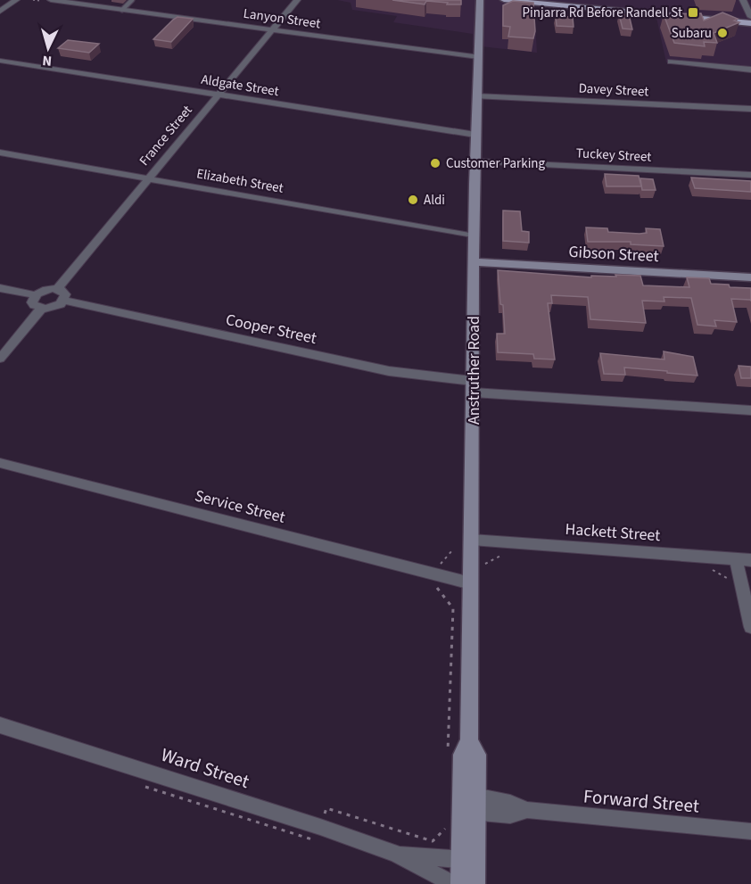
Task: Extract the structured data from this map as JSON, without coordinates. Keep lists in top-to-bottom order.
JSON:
{
  "streets": {
    "main road": ["Gibson Street", "Anstruther Road"],
    "street": [
      "Lanyon Street",
      "Aldgate Street",
      "Davey Street",
      "France Street",
      "Tuckey Street",
      "Elizabeth Street",
      "Cooper Street",
      "Service Street",
      "Hackett Street",
      "Ward Street",
      "Forward Street"
    ]
  },
  "crossings": [
    ["Lanyon Street", "France Street"],
    ["Lanyon Street", "Anstruther Road"],
    ["Aldgate Street", "France Street"],
    ["Aldgate Street", "Anstruther Road"],
    ["Davey Street", "Anstruther Road"],
    ["France Street", "Elizabeth Street"],
    ["Tuckey Street", "Anstruther Road"],
    ["Elizabeth Street", "Anstruther Road"],
    ["Gibson Street", "Anstruther Road"],
    ["Cooper Street", "Anstruther Road"],
    ["Anstruther Road", "Service Street"],
    ["Anstruther Road", "Hackett Street"],
    ["Anstruther Road", "Ward Street"],
    ["Anstruther Road", "Forward Street"]
  ],
  "places": {
    "transit": ["Pinjarra Rd Before Randell St"],
    "other": ["Subaru", "Customer Parking", "Aldi"]
  },
  "north": "bottom"
}
